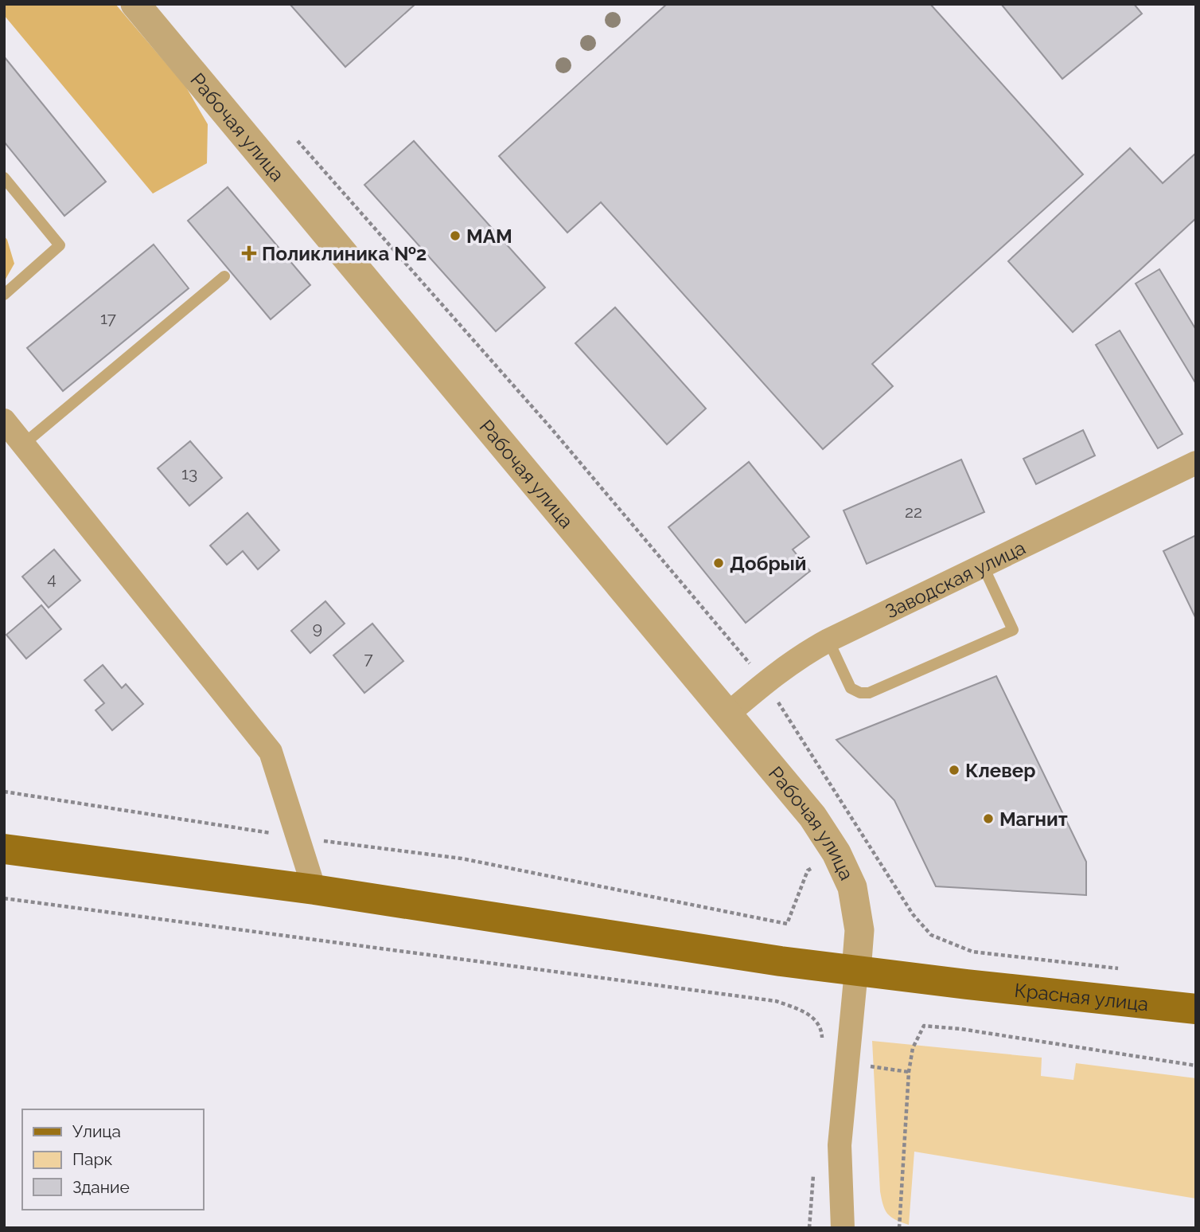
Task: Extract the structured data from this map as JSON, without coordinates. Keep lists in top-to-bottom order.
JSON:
{
  "streets": {
    "main road": ["Красная улица"],
    "street": ["Рабочая улица", "Заводская улица"]
  },
  "crossings": [
    ["Рабочая улица", "Заводская улица"],
    ["Рабочая улица", "Красная улица"]
  ],
  "places": {
    "other": [
      "МАМ",
      "Добрый",
      "Клевер",
      "Магнит"
    ],
    "health": ["Поликлиника №2"]
  },
  "house_numbers": [
    "17",
    "13",
    "22",
    "4",
    "9",
    "7"
  ],
  "legend": ["Улица", "Парк", "Здание"]
}
